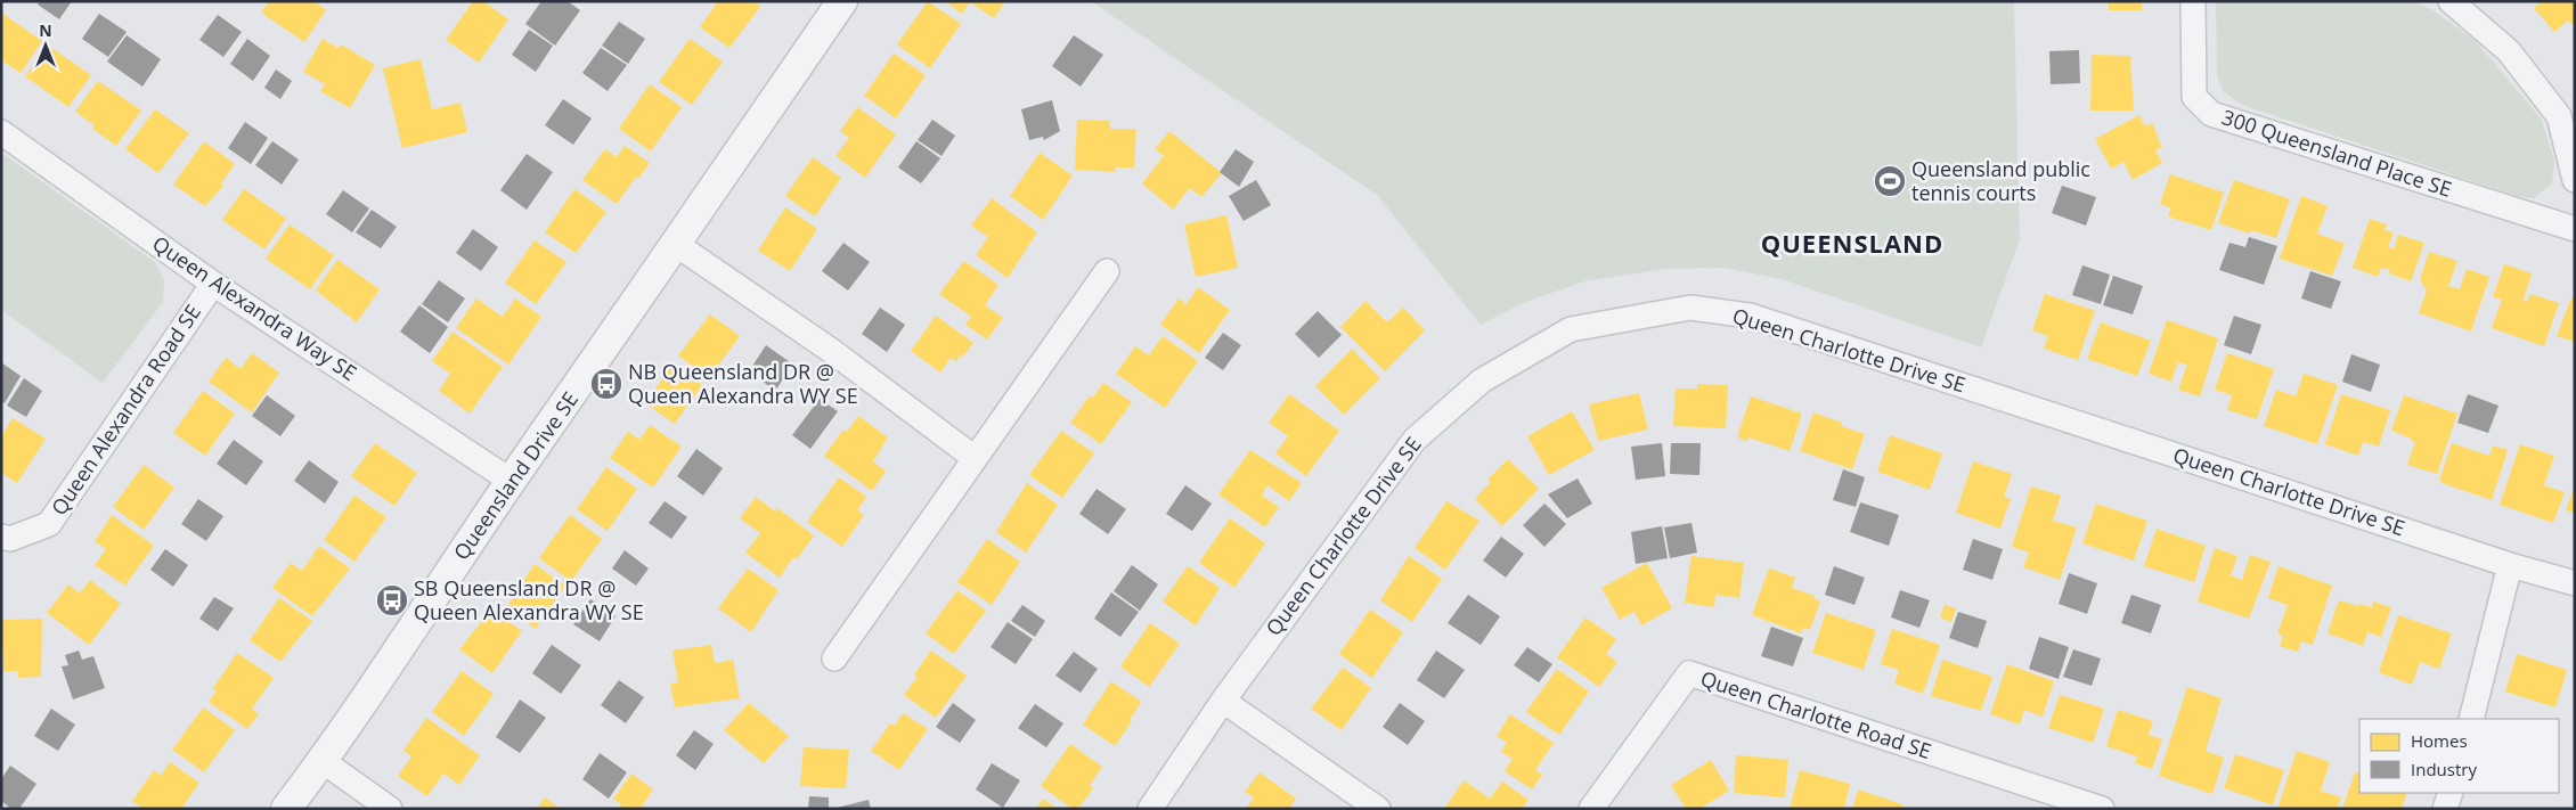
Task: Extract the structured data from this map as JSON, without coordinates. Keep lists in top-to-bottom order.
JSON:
{
  "streets": {
    "street": [
      "300 Queensland Place SE",
      "Queen Alexandra Way SE",
      "Queen Charlotte Drive SE",
      "Queen Alexandra Road SE",
      "Queensland Drive SE",
      "Queen Charlotte Road SE"
    ]
  },
  "crossings": [
    ["Queen Alexandra Way SE", "Queen Alexandra Road SE"],
    ["Queen Alexandra Way SE", "Queensland Drive SE"]
  ],
  "districts": ["QUEENSLAND"],
  "places": {
    "sports": ["Queensland public tennis courts"],
    "bus stop": ["NB Queensland DR @ Queen Alexandra WY SE", "SB Queensland DR @ Queen Alexandra WY SE"]
  },
  "legend": ["Homes", "Industry"],
  "north": "top"
}
